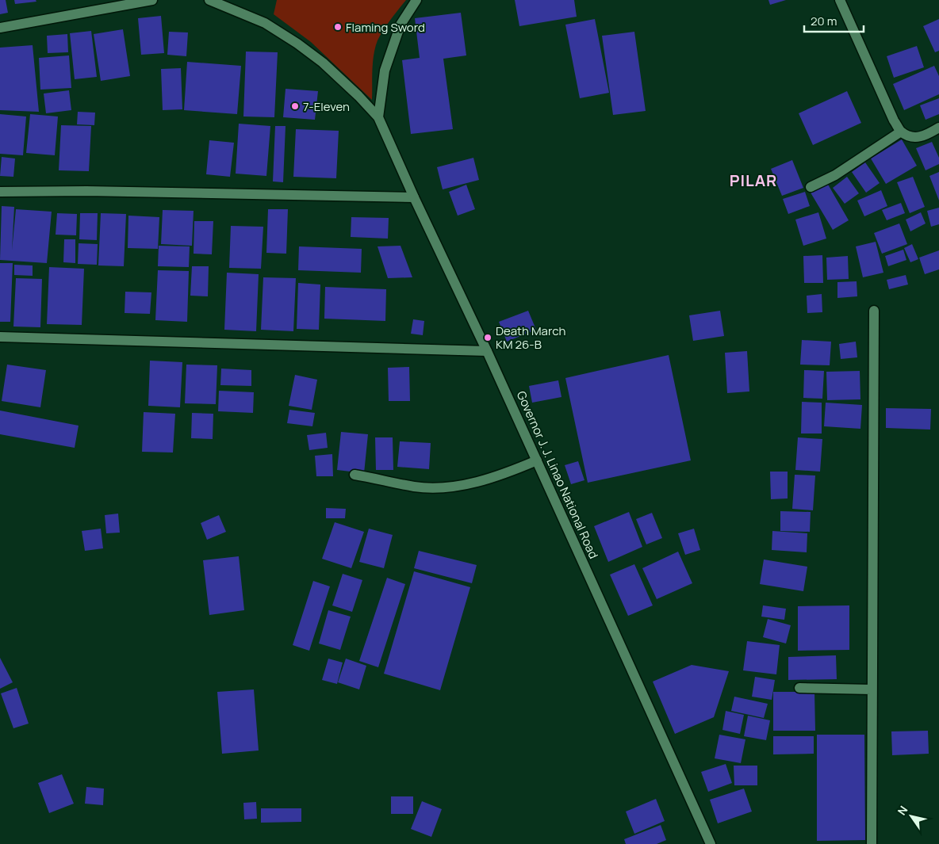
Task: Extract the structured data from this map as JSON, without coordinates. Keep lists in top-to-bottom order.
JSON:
{
  "streets": {
    "street": ["Governor J. J. Linao National Road"]
  },
  "districts": ["PILAR"],
  "places": ["Flaming Sword", "7-Eleven", "Death March KM 26-B"],
  "scale_bar": "20 m",
  "north": "top left"
}
